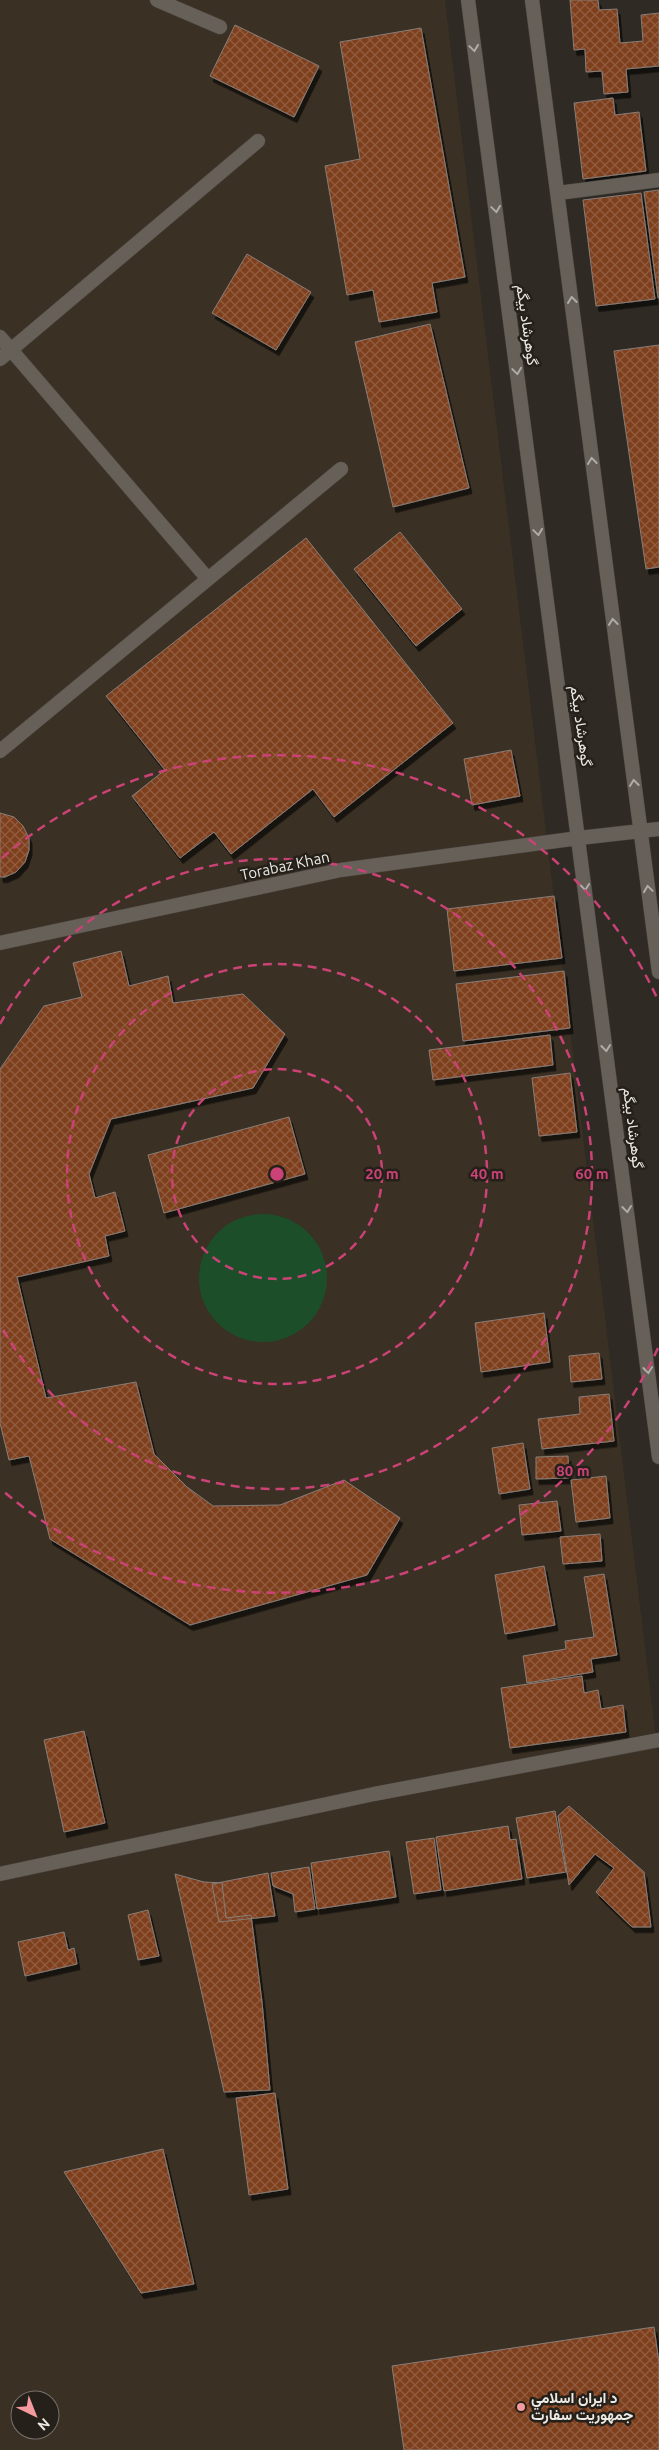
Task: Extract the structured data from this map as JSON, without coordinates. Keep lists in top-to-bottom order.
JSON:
{
  "streets": {
    "main road": ["گوهرشاد بیگم", "Torabaz Khan"]
  },
  "crossings": [
    ["گوهرشاد بیگم", "Torabaz Khan"]
  ],
  "places": ["د ایران اسلامي جمهوریت سفارت"],
  "north": "bottom right",
  "rings": [
    "20 m",
    "40 m",
    "60 m",
    "80 m"
  ]
}
